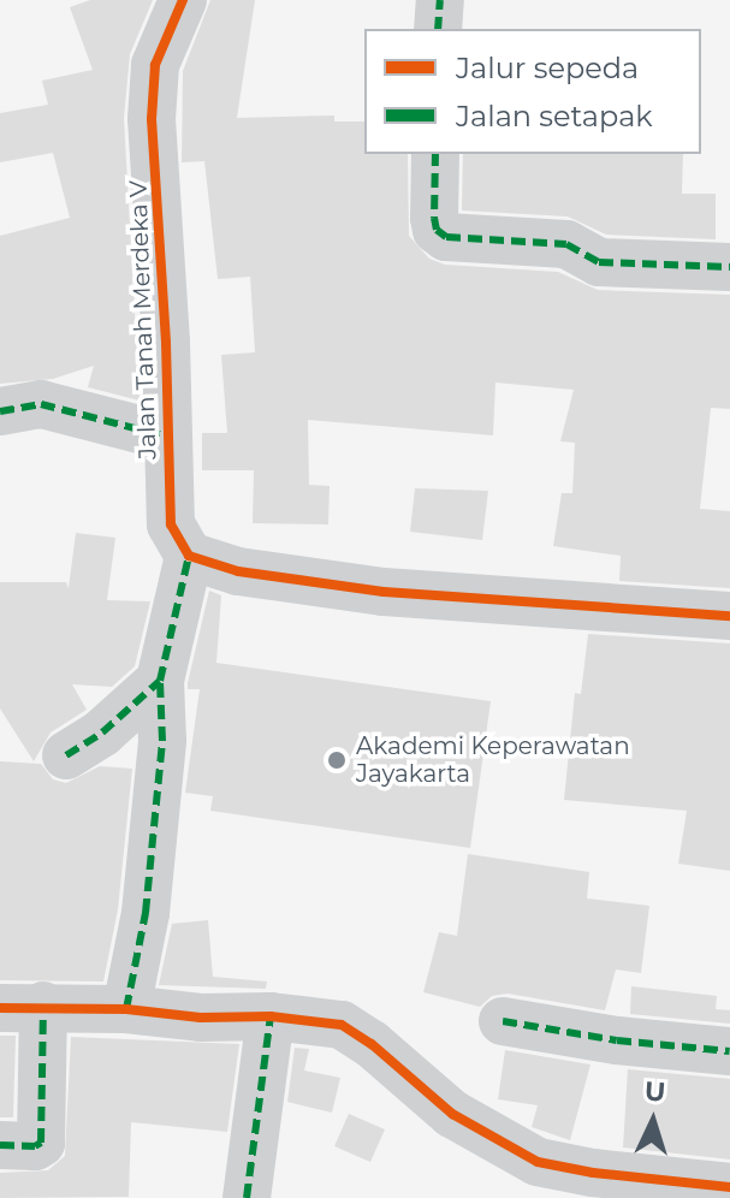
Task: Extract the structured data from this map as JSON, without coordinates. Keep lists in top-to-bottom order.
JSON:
{
  "streets": {
    "street": ["Jalan Tanah Merdeka V"]
  },
  "places": ["Akademi Keperawatan Jayakarta"],
  "legend": ["Jalur sepeda", "Jalan setapak"],
  "north": "top"
}
